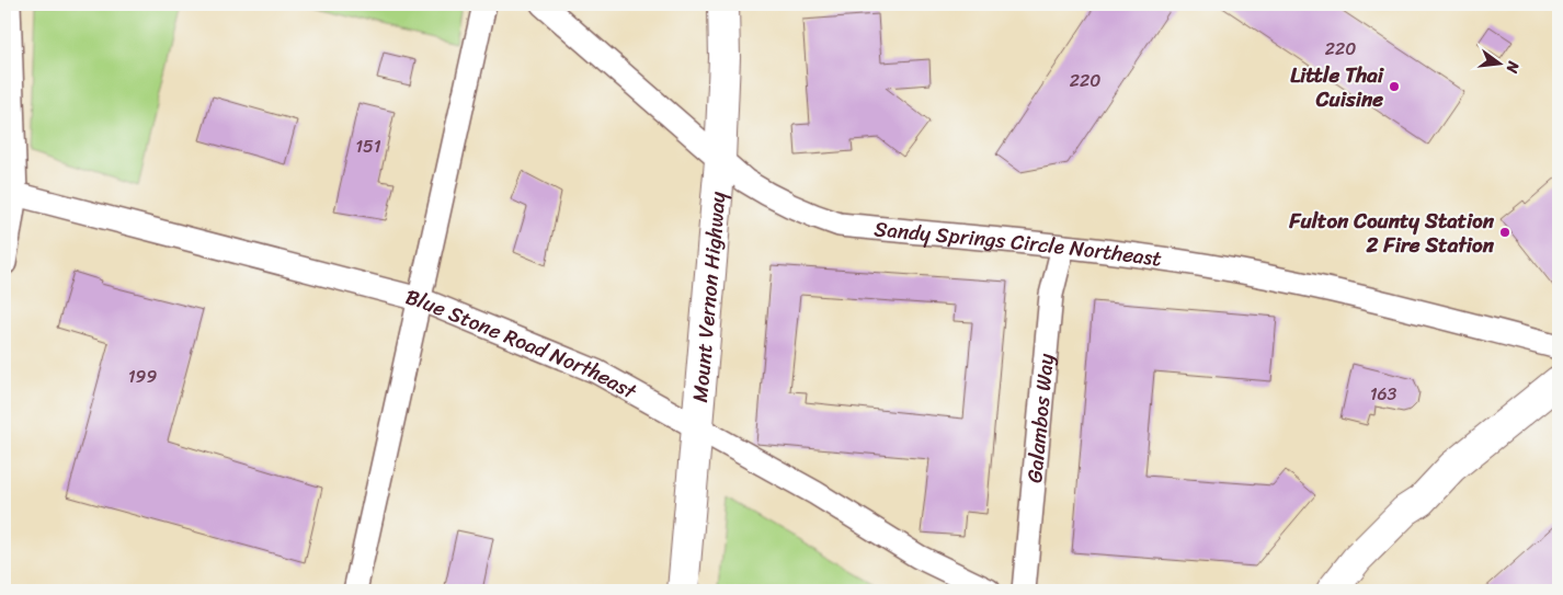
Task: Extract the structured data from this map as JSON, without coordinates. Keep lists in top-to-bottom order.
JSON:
{
  "streets": {
    "street": [
      "Sandy Springs Circle Northeast",
      "Mount Vernon Highway",
      "Blue Stone Road Northeast",
      "Galambos Way"
    ]
  },
  "crossings": [
    ["Sandy Springs Circle Northeast", "Mount Vernon Highway"],
    ["Sandy Springs Circle Northeast", "Galambos Way"],
    ["Mount Vernon Highway", "Blue Stone Road Northeast"]
  ],
  "places": ["Little Thai Cuisine", "Fulton County Station 2 Fire Station"],
  "house_numbers": [
    "220",
    "220",
    "151",
    "199",
    "163"
  ],
  "north": "right"
}
